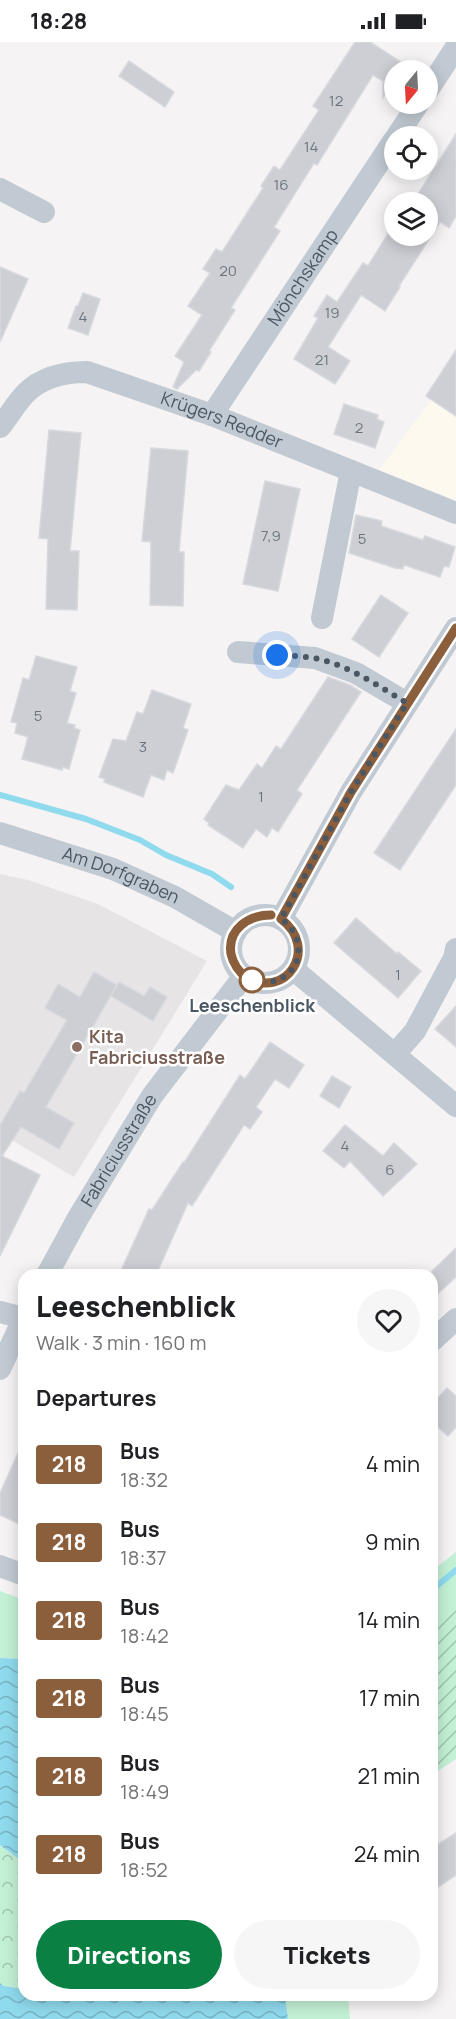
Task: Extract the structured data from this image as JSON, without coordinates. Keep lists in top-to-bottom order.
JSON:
{
  "streets": {
    "street": [
      "Mönchskamp",
      "Krügers Redder",
      "Am Dorfgraben",
      "Fabriciusstraße"
    ]
  },
  "crossings": [
    ["Mönchskamp", "Krügers Redder"],
    ["Am Dorfgraben", "Fabriciusstraße"]
  ],
  "places": ["Leeschenblick", "Kita Fabriciusstraße"],
  "lines": ["bus line 218"],
  "house_numbers": [
    "12",
    "14",
    "16",
    "20",
    "19",
    "4",
    "21",
    "2",
    "7,9",
    "5",
    "5",
    "3",
    "1",
    "1",
    "4",
    "6"
  ],
  "north": "bottom",
  "page": {
    "status": "18:28",
    "heading": [
      ["Leeschenblick", "Walk · 3 min · 160 m"],
      "Departures"
    ],
    "list": [
      {
        "mark": "218",
        "name": "Bus",
        "note": "18:32",
        "value": "4 min"
      },
      {
        "mark": "218",
        "name": "Bus",
        "note": "18:37",
        "value": "9 min"
      },
      {
        "mark": "218",
        "name": "Bus",
        "note": "18:42",
        "value": "14 min"
      },
      {
        "mark": "218",
        "name": "Bus",
        "note": "18:45",
        "value": "17 min"
      },
      {
        "mark": "218",
        "name": "Bus",
        "note": "18:49",
        "value": "21 min"
      },
      {
        "mark": "218",
        "name": "Bus",
        "note": "18:52",
        "value": "24 min"
      }
    ],
    "buttons": ["Directions", "Tickets"]
  }
}
